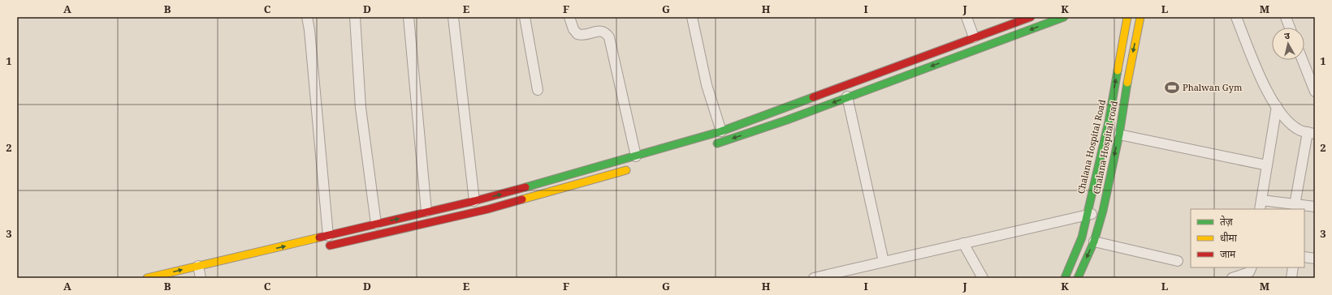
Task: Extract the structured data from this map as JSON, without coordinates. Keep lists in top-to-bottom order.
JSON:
{
  "streets": {
    "main road": ["Chalana Hospital Road", "Chalana Hospital road"]
  },
  "one_way": ["Chalana Hospital Road", "Chalana Hospital road"],
  "places": {
    "sports": ["Phalwan Gym"]
  },
  "legend": ["तेज़", "धीमा", "जाम"],
  "north": "top",
  "grid": {
    "columns": [
      "A",
      "B",
      "C",
      "D",
      "E",
      "F",
      "G",
      "H",
      "I",
      "J",
      "K",
      "L",
      "M"
    ],
    "rows": ["1", "2", "3"]
  }
}
